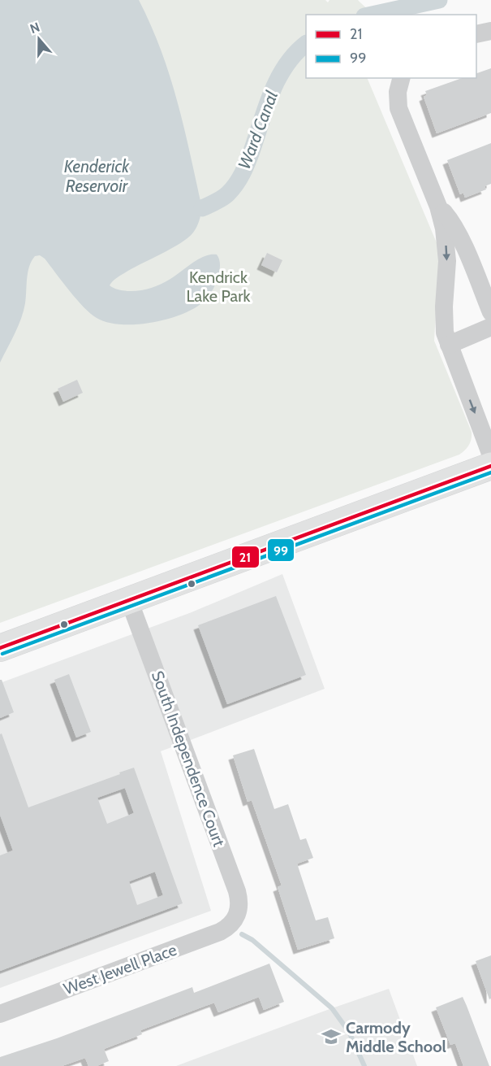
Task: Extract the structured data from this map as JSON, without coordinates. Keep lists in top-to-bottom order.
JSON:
{
  "streets": {
    "street": ["South Independence Court", "West Jewell Place"]
  },
  "crossings": [
    ["South Independence Court", "West Jewell Place"]
  ],
  "water": ["Ward Canal", "Kenderick Reservoir"],
  "parks": ["Kendrick Lake Park"],
  "places": {
    "school or university": ["Carmody Middle School"]
  },
  "lines": ["transit line 21", "transit line 99"],
  "legend": ["21", "99"],
  "north": "top"
}
